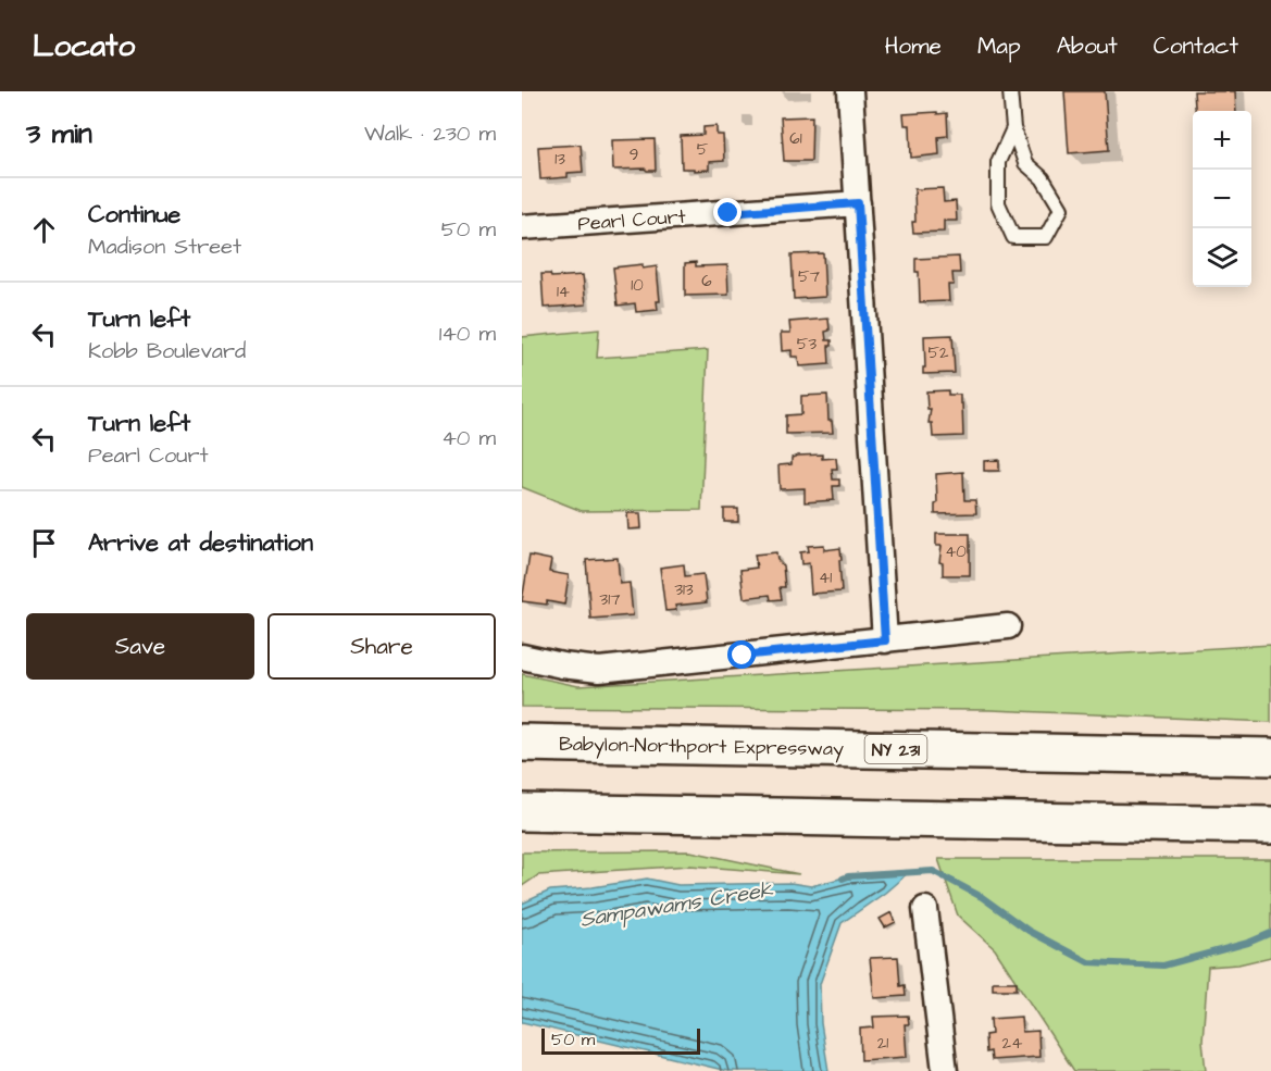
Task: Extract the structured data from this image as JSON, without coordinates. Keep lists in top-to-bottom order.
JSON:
{
  "streets": {
    "main road": ["Babylon-Northport Expressway", "NY 231"],
    "street": ["Pearl Court"]
  },
  "water": ["Sampawams Creek"],
  "house_numbers": [
    "61",
    "5",
    "9",
    "13",
    "57",
    "6",
    "10",
    "14",
    "53",
    "52",
    "40",
    "41",
    "313",
    "317",
    "21",
    "24"
  ],
  "scale_bar": "50 m",
  "page": {
    "header": "Locato",
    "nav": [
      "Home",
      "Map",
      "About",
      "Contact"
    ],
    "heading": ["3 min", "Walk · 230 m"],
    "map_buttons": ["+", "−"],
    "list": [
      ["Continue", "Madison Street", "50 m"],
      ["Turn left", "Kobb Boulevard", "140 m"],
      ["Turn left", "Pearl Court", "40 m"],
      "Arrive at destination"
    ],
    "buttons": ["Save", "Share"],
    "scale": "50 m"
  }
}
